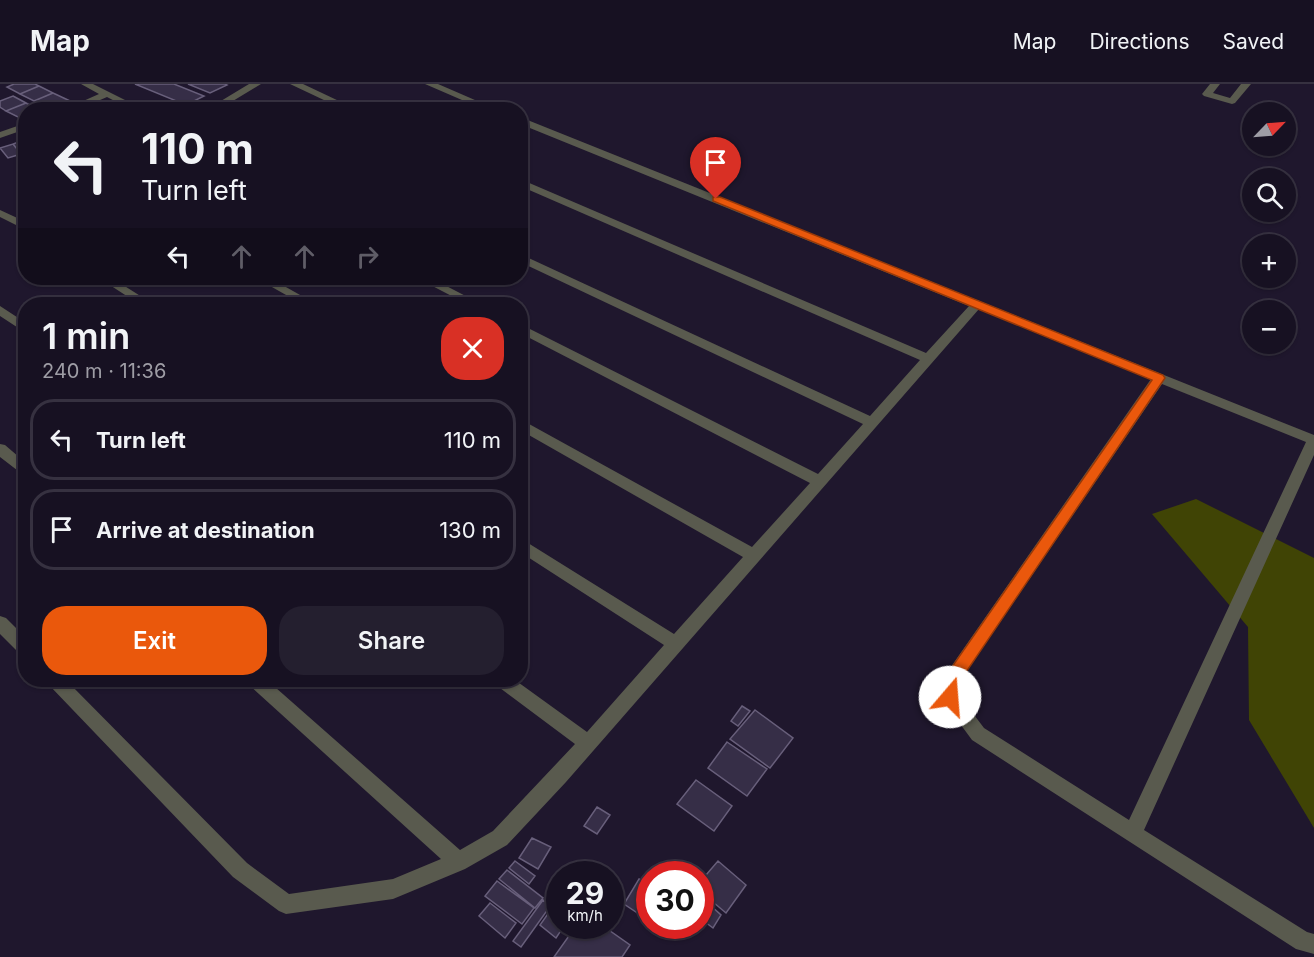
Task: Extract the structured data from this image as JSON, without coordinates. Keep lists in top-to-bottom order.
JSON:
{
  "north": "top right",
  "page": {
    "header": "Map",
    "nav": ["Map", "Directions", "Saved"],
    "map_buttons": ["+", "−"],
    "turn": ["110 m", "Turn left"],
    "heading": ["1 min", "240 m · 11:36"],
    "list": [
      {
        "name": "Turn left",
        "value": "110 m"
      },
      {
        "name": "Arrive at destination",
        "value": "130 m"
      }
    ],
    "buttons": ["Exit", "Share"],
    "speed": "29 km/h",
    "limit": "30"
  }
}
